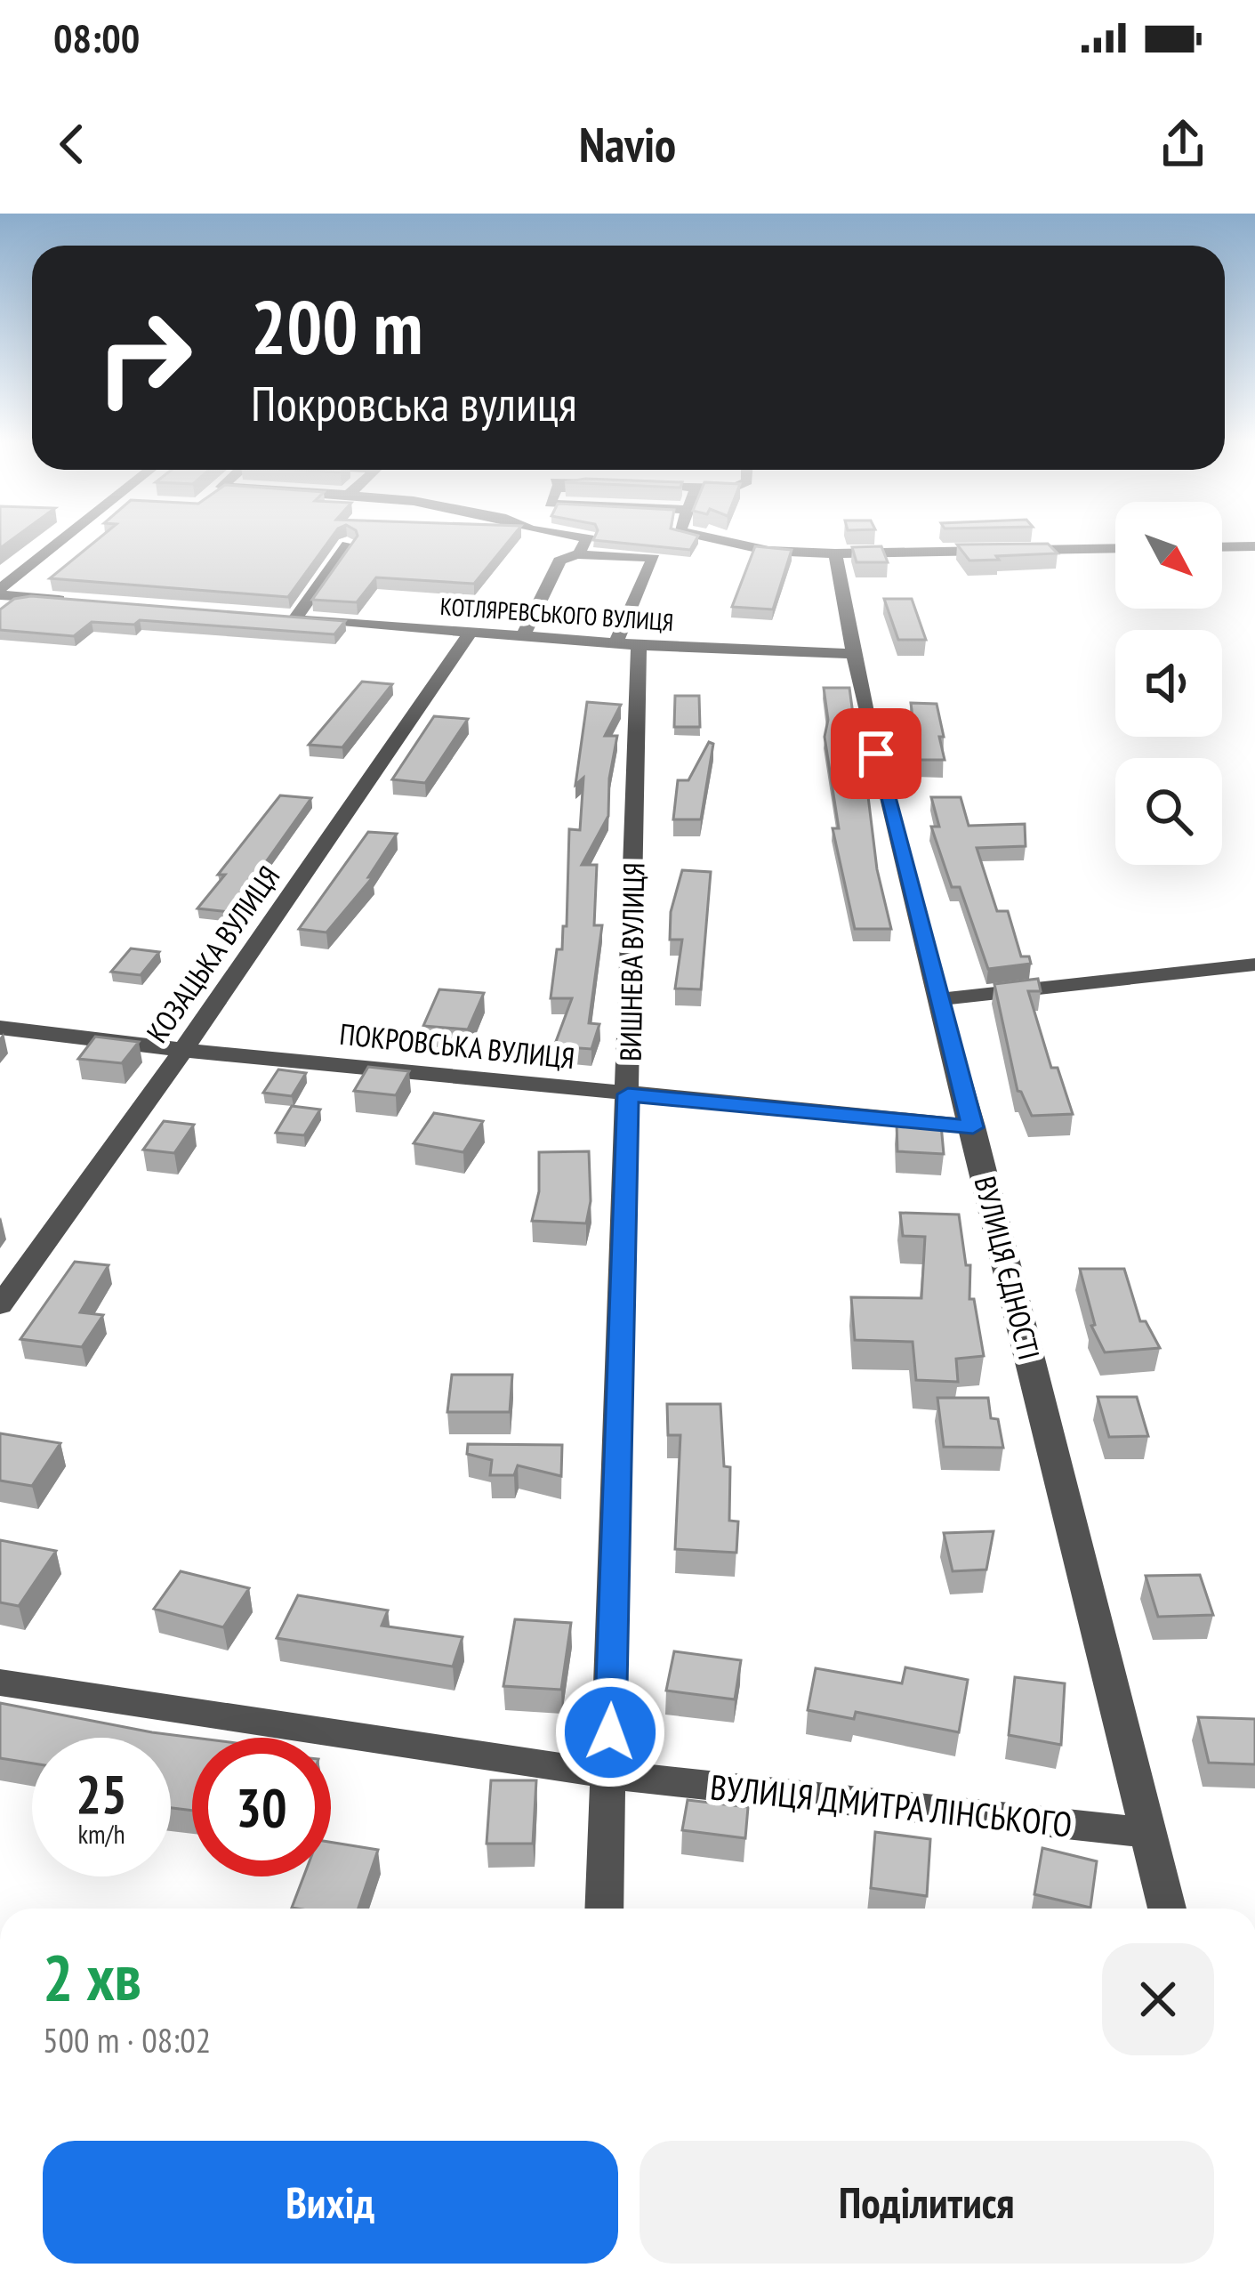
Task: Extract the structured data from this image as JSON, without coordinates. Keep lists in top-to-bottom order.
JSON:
{
  "streets": {
    "street": [
      "КОТЛЯРЕВСЬКОГО ВУЛИЦЯ",
      "КОЗАЦЬКА ВУЛИЦЯ",
      "ВИШНЕВА ВУЛИЦЯ",
      "ПОКРОВСЬКА ВУЛИЦЯ",
      "ВУЛИЦЯ ЄДНОСТІ",
      "ВУЛИЦЯ ДМИТРА ЛІНСЬКОГО"
    ]
  },
  "crossings": [
    ["КОТЛЯРЕВСЬКОГО ВУЛИЦЯ", "КОЗАЦЬКА ВУЛИЦЯ"],
    ["КОТЛЯРЕВСЬКОГО ВУЛИЦЯ", "ВИШНЕВА ВУЛИЦЯ"],
    ["КОТЛЯРЕВСЬКОГО ВУЛИЦЯ", "ВУЛИЦЯ ЄДНОСТІ"],
    ["КОЗАЦЬКА ВУЛИЦЯ", "ПОКРОВСЬКА ВУЛИЦЯ"],
    ["ВИШНЕВА ВУЛИЦЯ", "ПОКРОВСЬКА ВУЛИЦЯ"],
    ["ВИШНЕВА ВУЛИЦЯ", "ВУЛИЦЯ ДМИТРА ЛІНСЬКОГО"],
    ["ПОКРОВСЬКА ВУЛИЦЯ", "ВУЛИЦЯ ЄДНОСТІ"],
    ["ВУЛИЦЯ ЄДНОСТІ", "ВУЛИЦЯ ДМИТРА ЛІНСЬКОГО"]
  ],
  "north": "bottom right",
  "page": {
    "status": "08:00",
    "header": "Navio",
    "turn": ["200 m", "Покровська вулиця"],
    "speed": "25 km/h",
    "limit": "30",
    "heading": ["2 хв", "500 m · 08:02"],
    "buttons": ["Вихід", "Поділитися"]
  }
}
